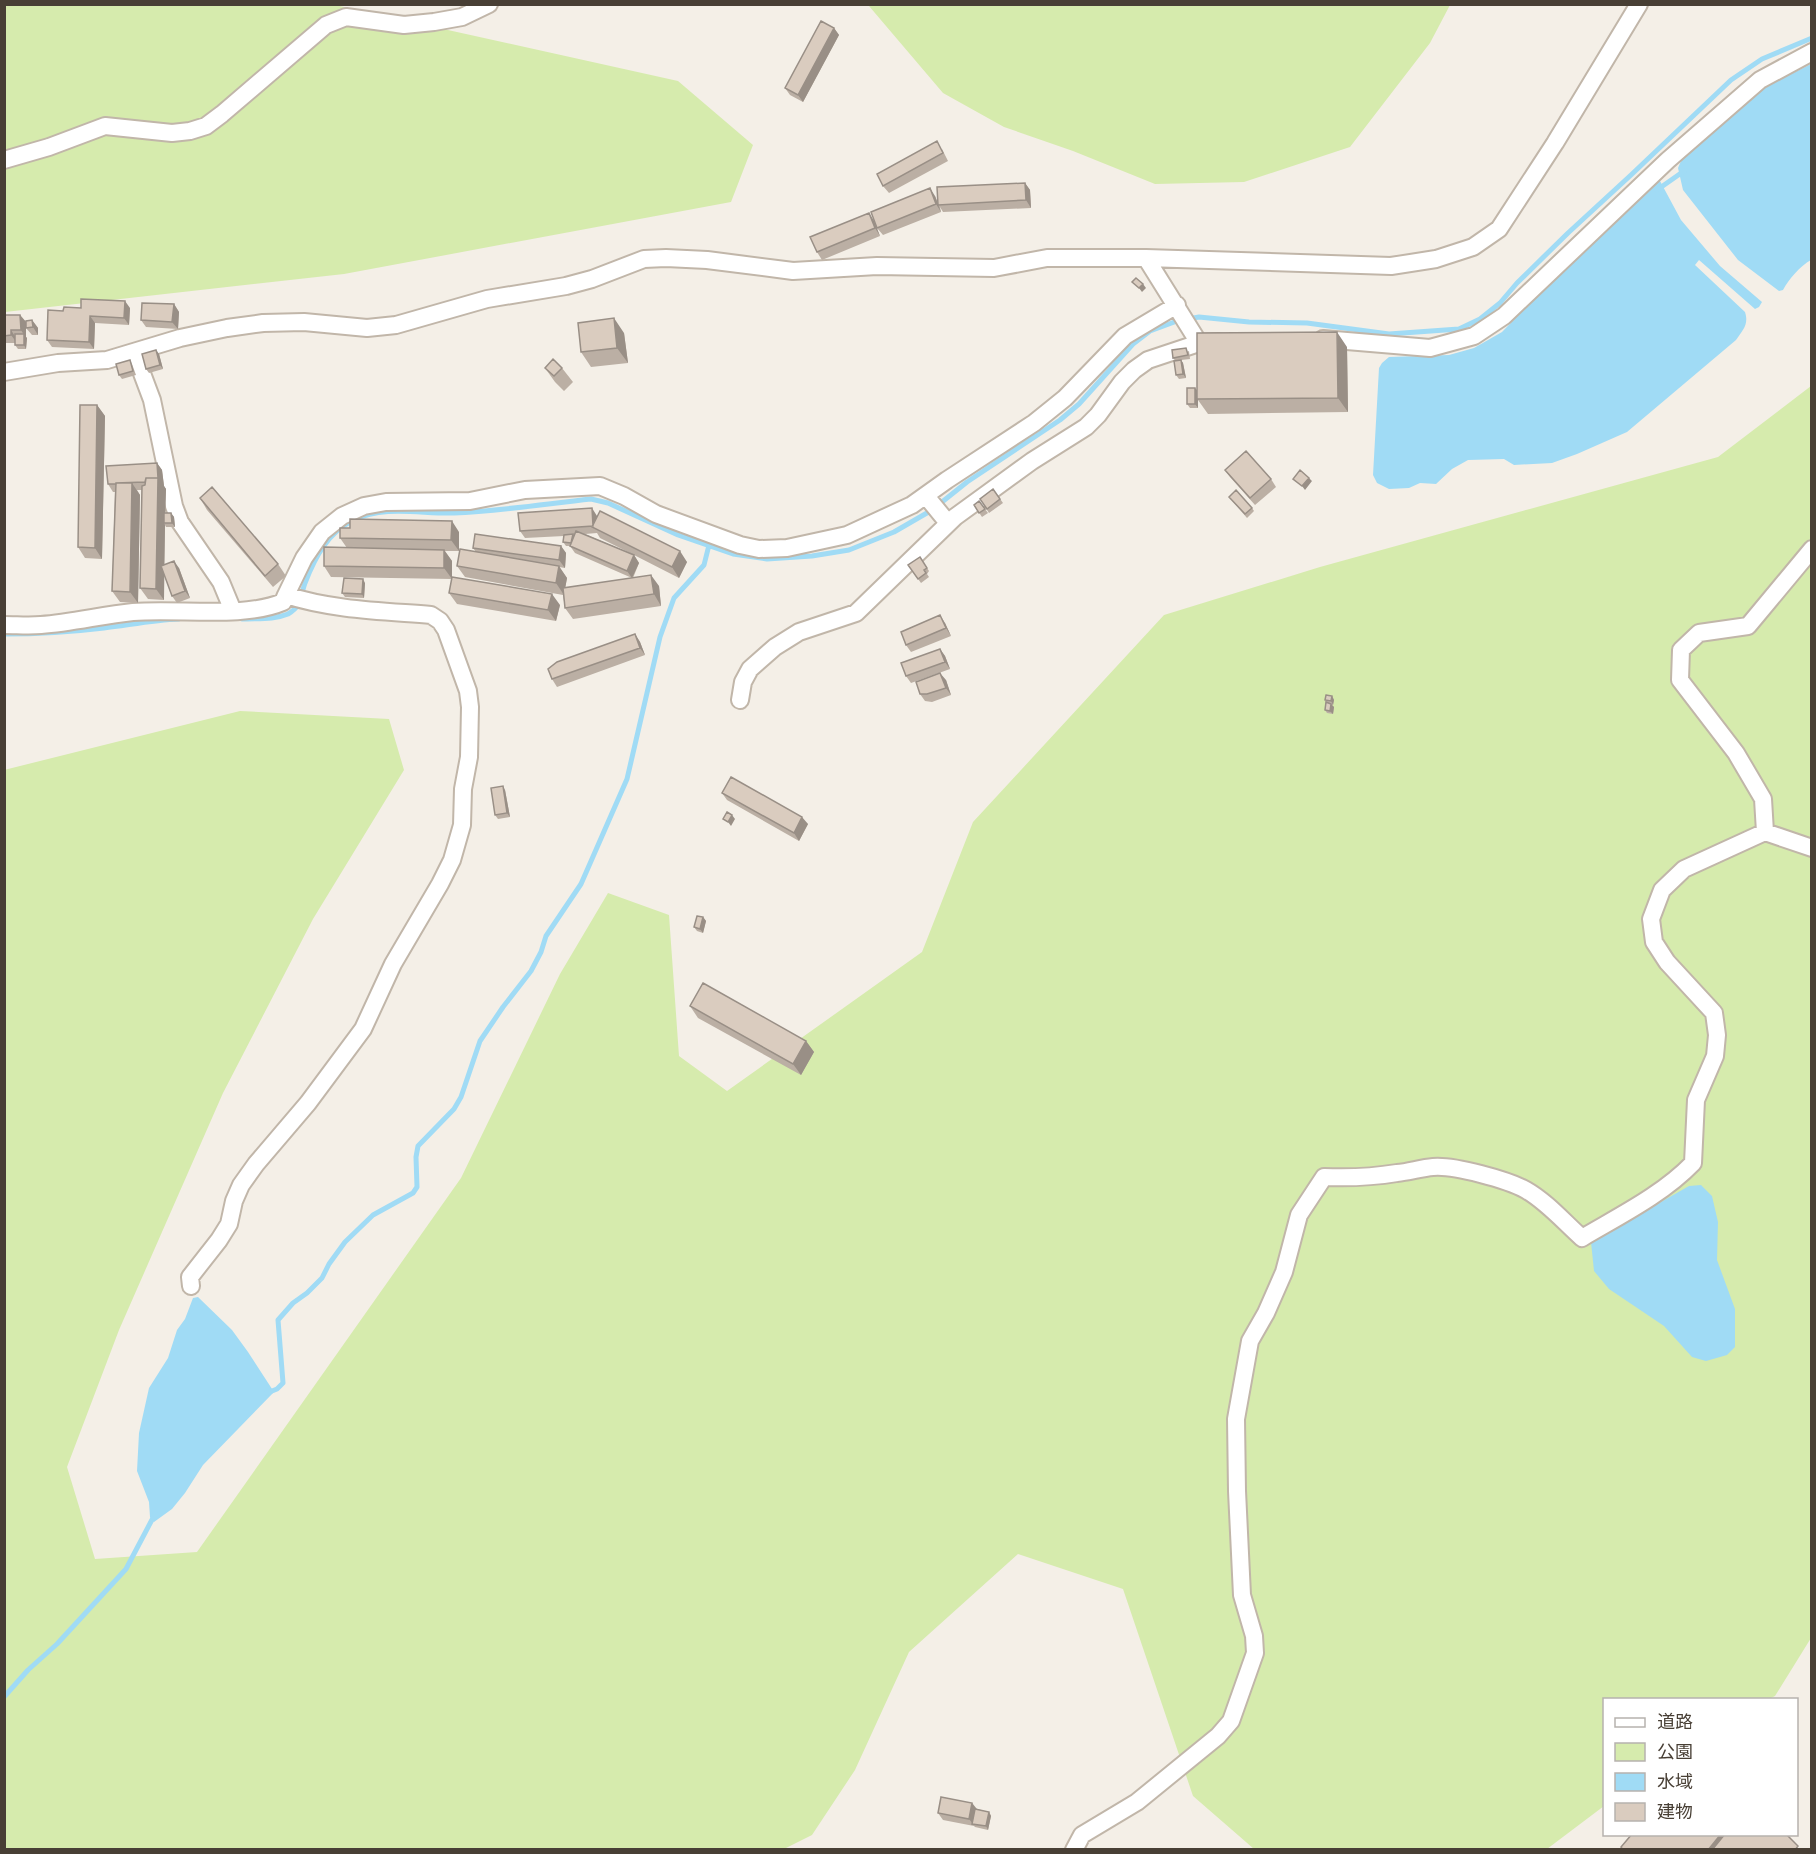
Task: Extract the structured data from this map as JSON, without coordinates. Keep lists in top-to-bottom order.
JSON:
{
  "legend": [
    "道路",
    "公園",
    "水域",
    "建物"
  ]
}
